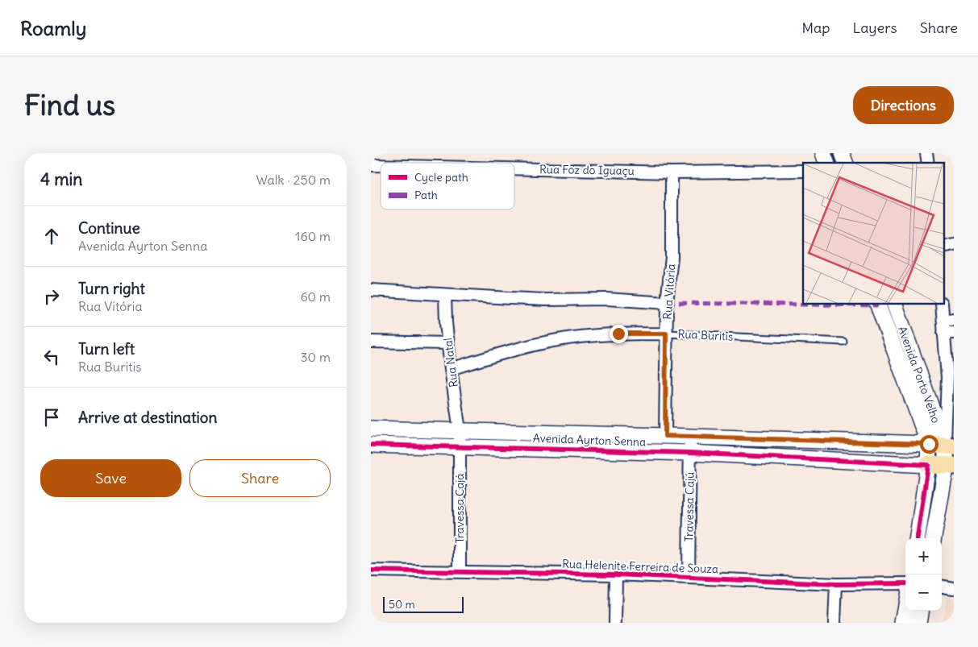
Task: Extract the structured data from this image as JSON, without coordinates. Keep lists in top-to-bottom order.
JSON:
{
  "streets": {
    "main road": ["Avenida Ayrton Senna"],
    "street": [
      "Rua Foz do Iguaçu",
      "Rua Vitória",
      "Rua Buritis",
      "Rua Natal",
      "Avenida Porto Velho",
      "Travessa Cajú",
      "Travessa Cajá",
      "Rua Helenite Ferreira de Souza"
    ]
  },
  "crossings": [
    ["Rua Foz do Iguaçu", "Rua Vitória"],
    ["Rua Vitória", "Rua Buritis"],
    ["Rua Vitória", "Avenida Ayrton Senna"],
    ["Rua Buritis", "Rua Natal"],
    ["Rua Natal", "Avenida Ayrton Senna"],
    ["Rua Natal", "Travessa Cajá"],
    ["Avenida Porto Velho", "Avenida Ayrton Senna"],
    ["Avenida Ayrton Senna", "Travessa Cajú"],
    ["Avenida Ayrton Senna", "Travessa Cajá"],
    ["Travessa Cajú", "Rua Helenite Ferreira de Souza"],
    ["Travessa Cajá", "Rua Helenite Ferreira de Souza"]
  ],
  "legend": ["Cycle path", "Path"],
  "scale_bar": "50 m",
  "page": {
    "header": "Roamly",
    "nav": ["Map", "Layers", "Share"],
    "buttons": [
      "Directions",
      ["Save", "Share"]
    ],
    "title": "Find us",
    "heading": ["4 min", "Walk · 250 m"],
    "list": [
      ["Continue", "Avenida Ayrton Senna", "160 m"],
      ["Turn right", "Rua Vitória", "60 m"],
      ["Turn left", "Rua Buritis", "30 m"],
      "Arrive at destination"
    ],
    "map_buttons": ["+", "−"],
    "scale": "50 m"
  }
}
